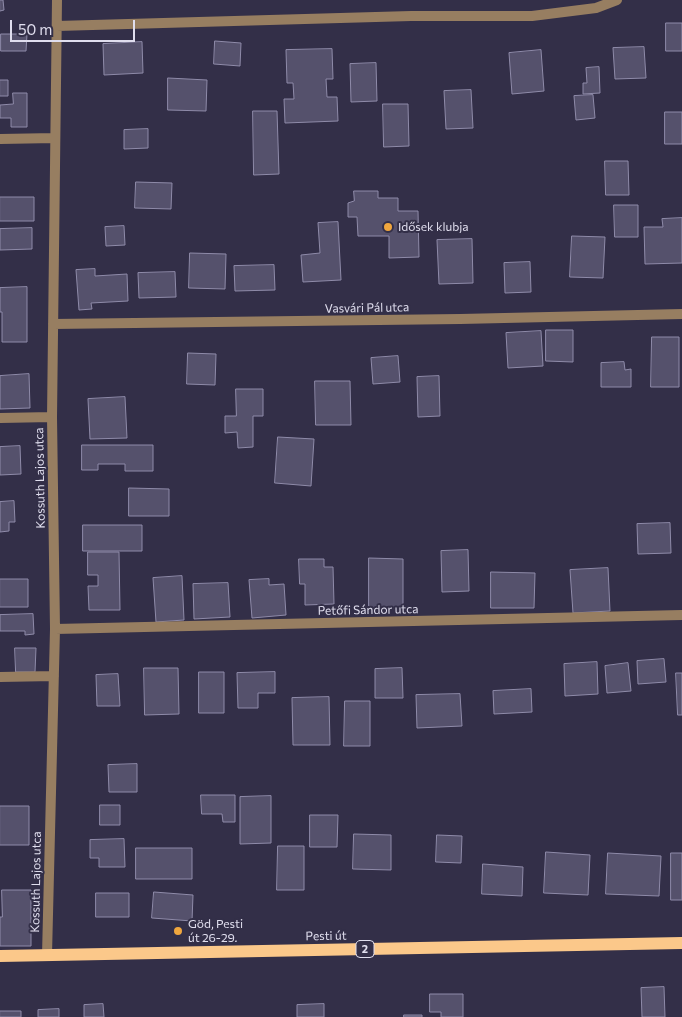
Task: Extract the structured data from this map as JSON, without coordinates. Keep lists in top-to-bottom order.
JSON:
{
  "streets": {
    "main road": ["Pesti út", "2"],
    "street": ["Vasvári Pál utca", "Kossuth Lajos utca", "Petőfi Sándor utca"]
  },
  "crossings": [
    ["Vasvári Pál utca", "Kossuth Lajos utca"],
    ["Kossuth Lajos utca", "Petőfi Sándor utca"],
    ["Kossuth Lajos utca", "Pesti út"]
  ],
  "places": ["Idősek klubja", "Göd, Pesti út 26-29."],
  "scale_bar": "50 m"
}
